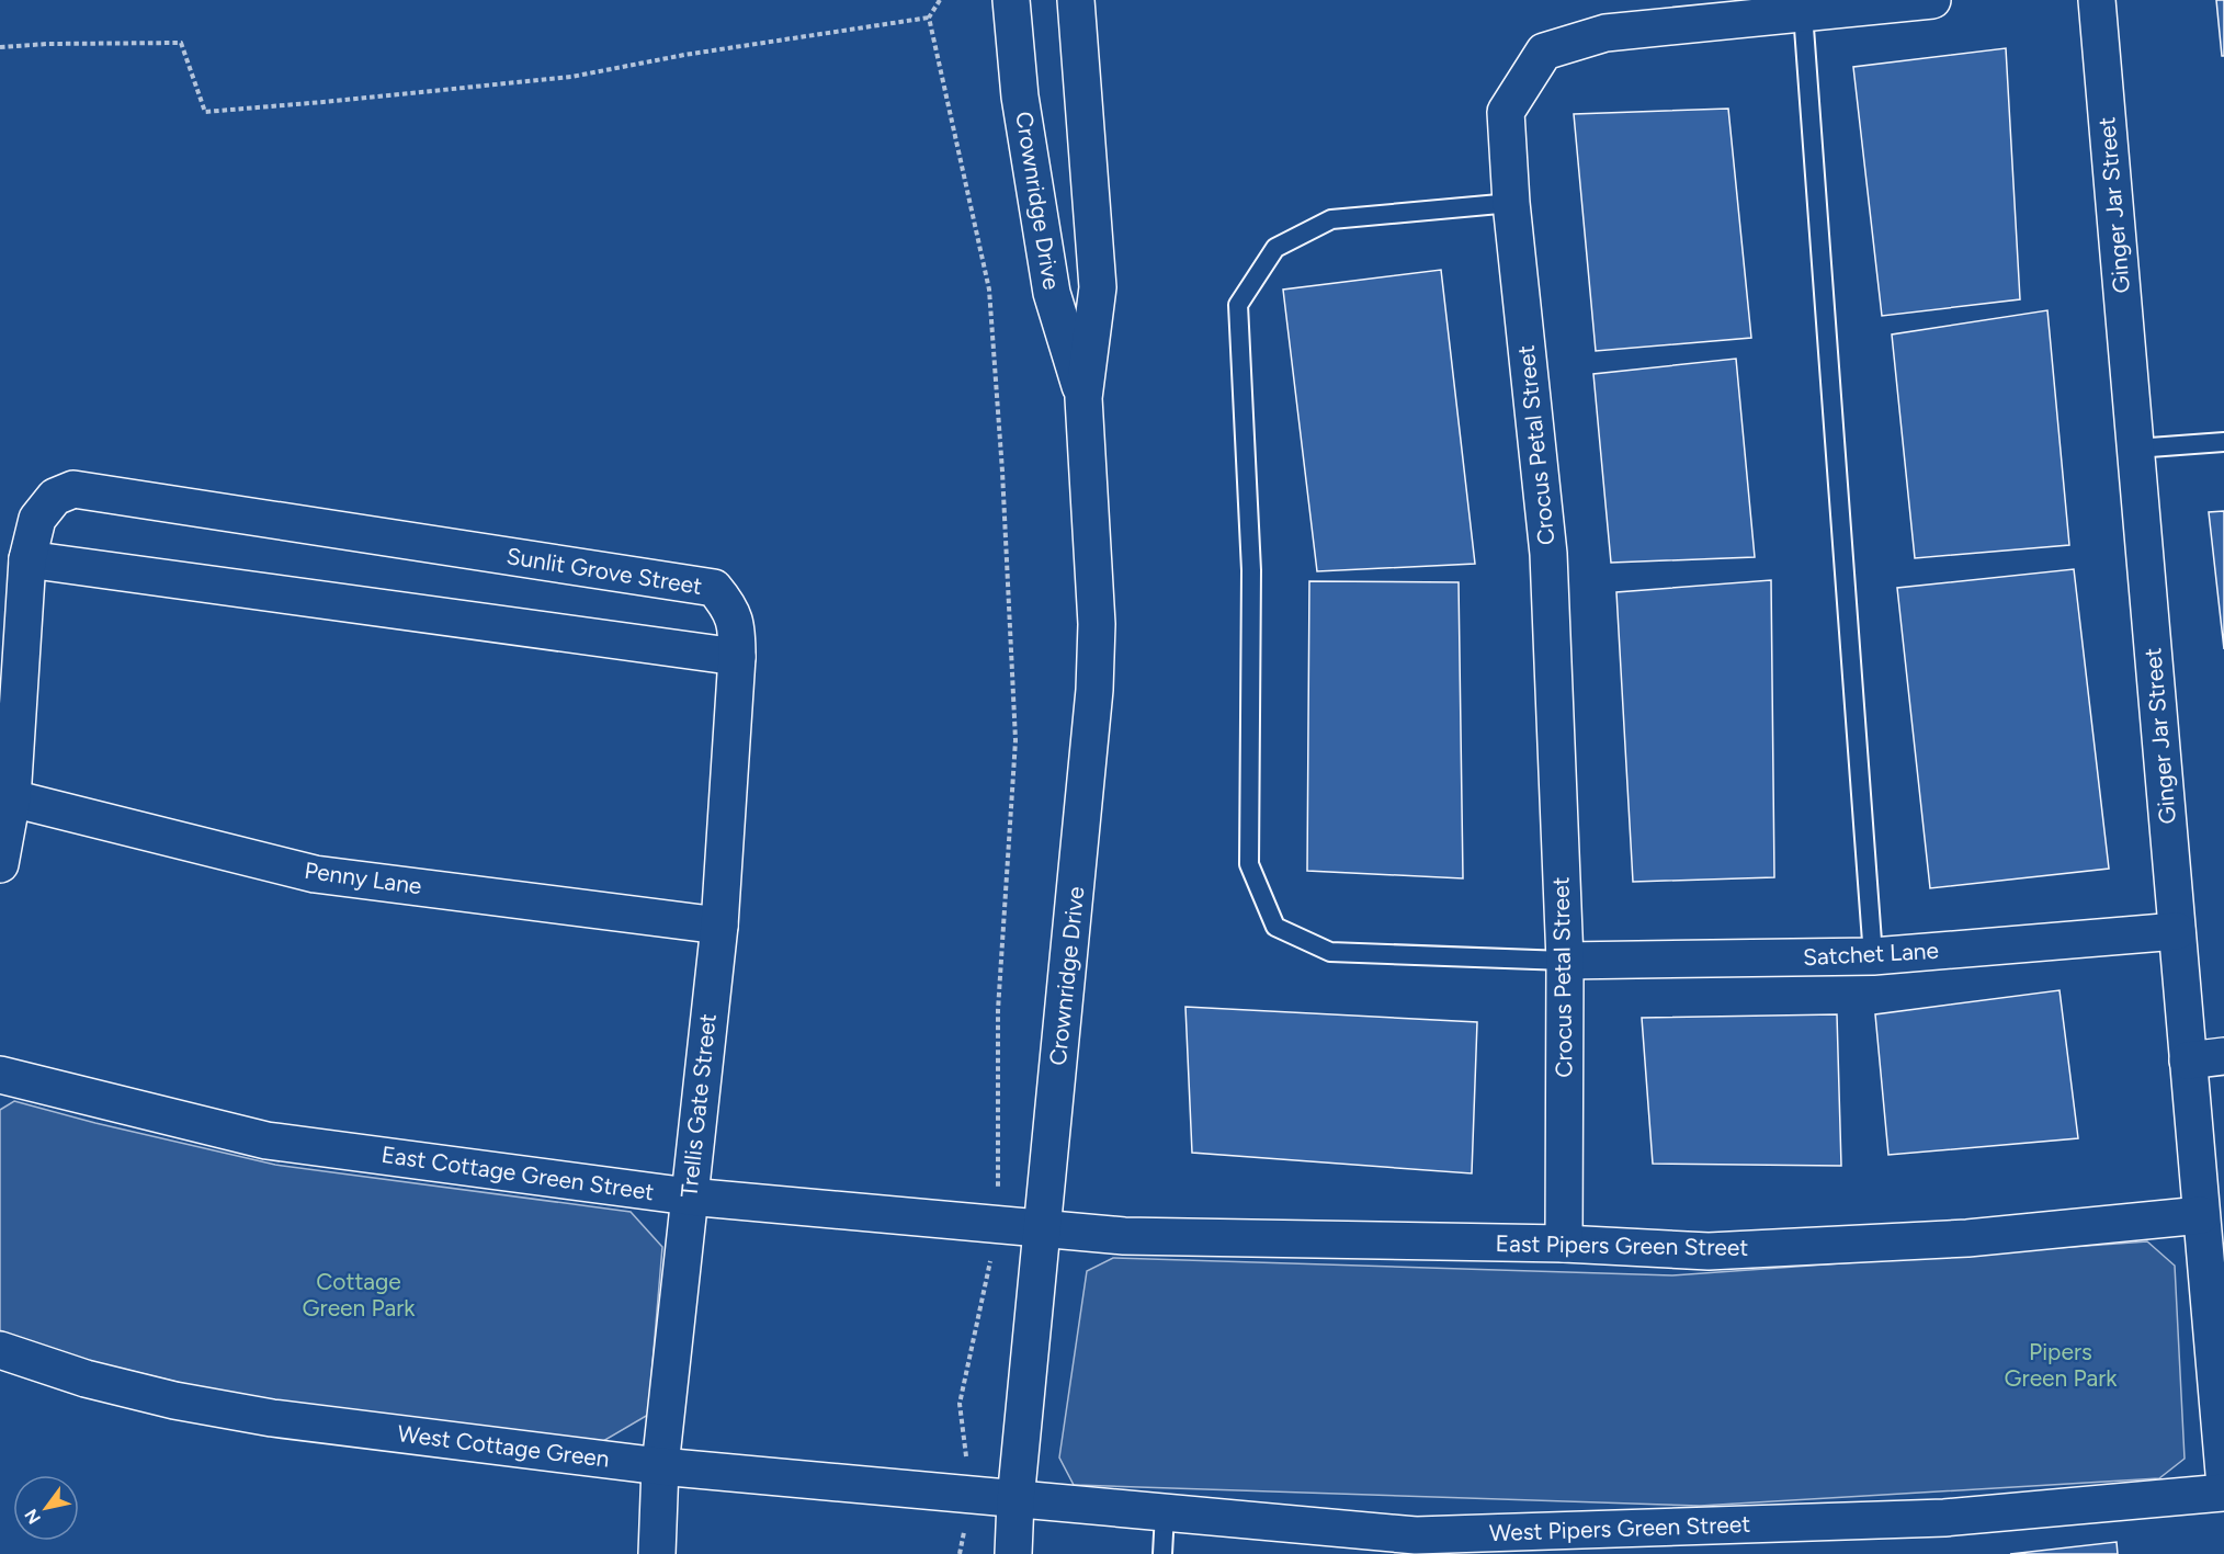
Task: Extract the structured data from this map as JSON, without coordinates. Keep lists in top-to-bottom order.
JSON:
{
  "streets": {
    "street": [
      "Crownridge Drive",
      "Ginger Jar Street",
      "Crocus Petal Street",
      "Sunlit Grove Street",
      "Penny Lane",
      "Satchet Lane",
      "Trellis Gate Street",
      "East Cottage Green Street",
      "East Pipers Green Street",
      "West Cottage Green",
      "West Pipers Green Street"
    ]
  },
  "crossings": [
    ["Crownridge Drive", "East Cottage Green Street"],
    ["Crownridge Drive", "East Pipers Green Street"],
    ["Crownridge Drive", "West Cottage Green"],
    ["Crownridge Drive", "West Pipers Green Street"],
    ["Ginger Jar Street", "Satchet Lane"],
    ["Ginger Jar Street", "East Pipers Green Street"],
    ["Crocus Petal Street", "Satchet Lane"],
    ["Crocus Petal Street", "East Pipers Green Street"],
    ["Sunlit Grove Street", "Penny Lane"],
    ["Sunlit Grove Street", "Trellis Gate Street"],
    ["Penny Lane", "Trellis Gate Street"],
    ["Trellis Gate Street", "East Cottage Green Street"],
    ["Trellis Gate Street", "West Cottage Green"],
    ["East Cottage Green Street", "East Pipers Green Street"],
    ["West Cottage Green", "West Pipers Green Street"]
  ],
  "parks": ["Cottage Green Park", "Pipers Green Park"],
  "north": "bottom left"
}
